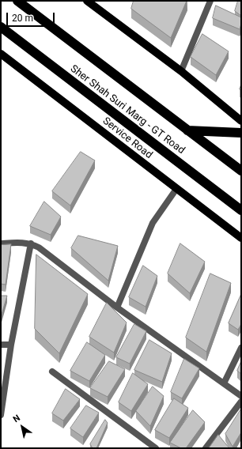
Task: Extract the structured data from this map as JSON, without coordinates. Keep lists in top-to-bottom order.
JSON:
{
  "streets": {
    "highway": ["Sher Shah Suri Marg - GT Road"],
    "main road": ["Service Road"]
  },
  "scale_bar": "20 m",
  "north": "top left"
}
